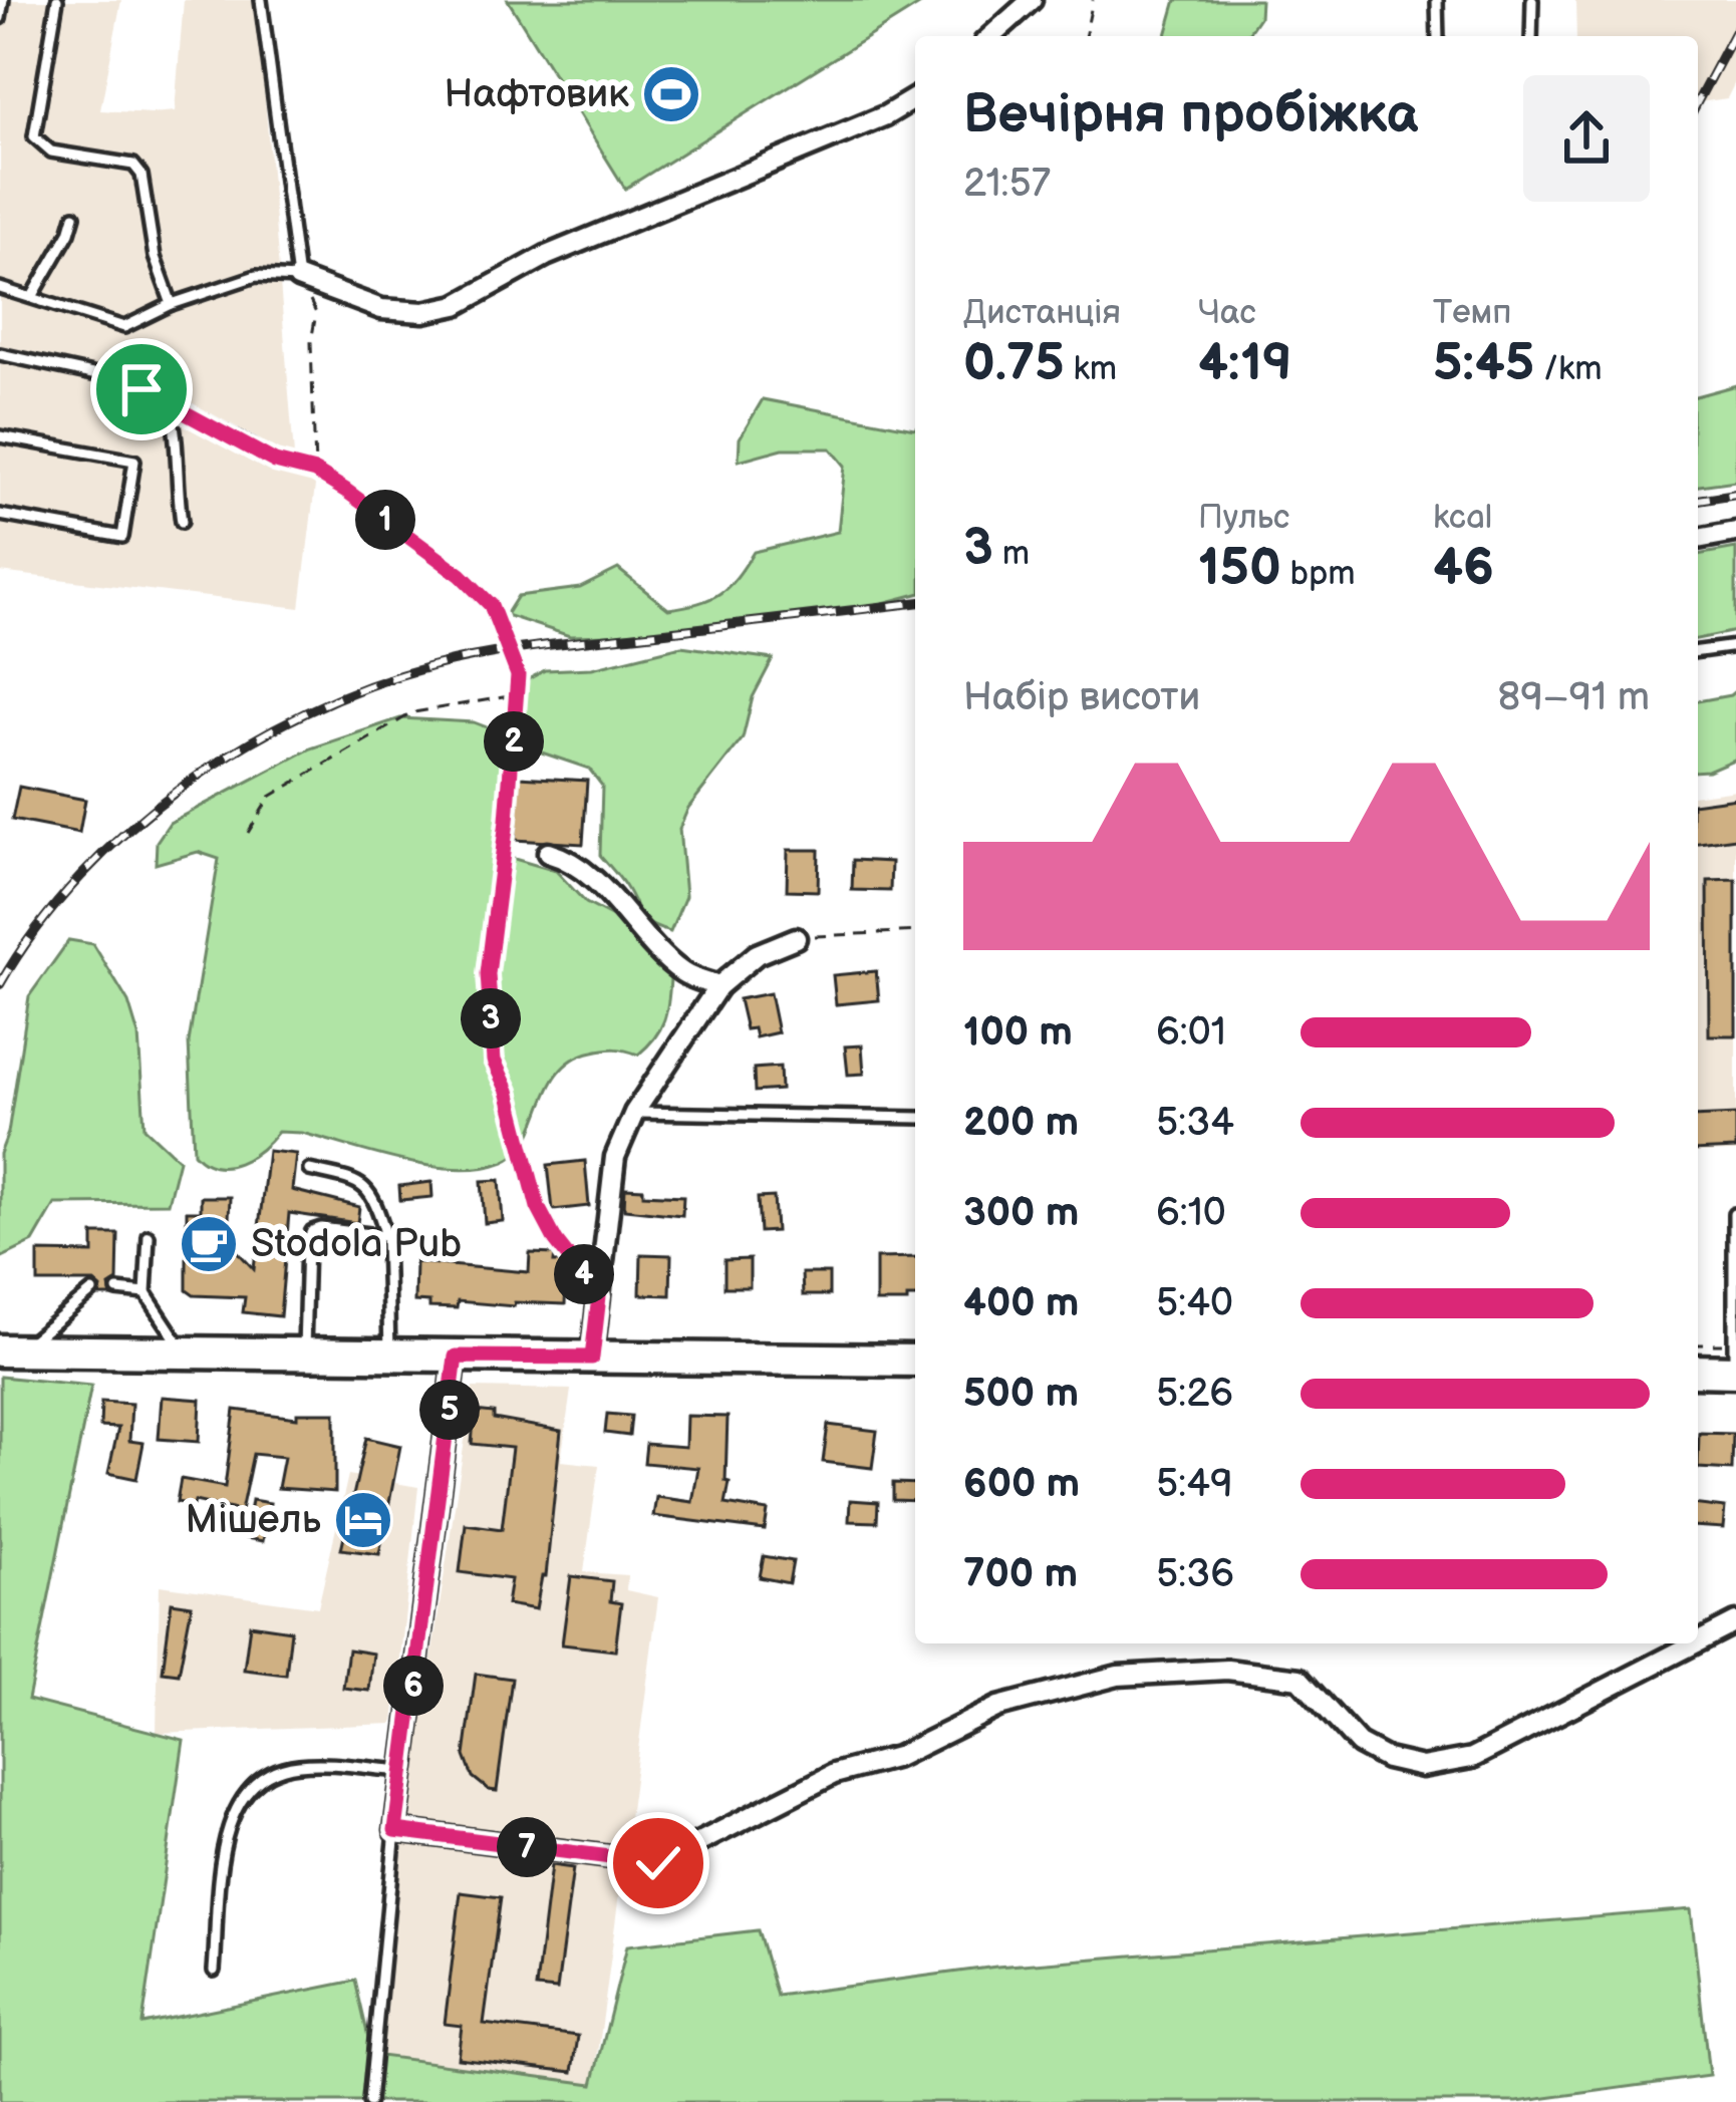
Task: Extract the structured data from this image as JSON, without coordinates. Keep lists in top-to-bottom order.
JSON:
{
  "places": {
    "sports": ["Нафтовик"],
    "cafe": ["Stodola Pub"],
    "hotel": ["Мішель"]
  },
  "page": {
    "heading": ["Вечірня пробіжка", "21:57"],
    "stats": [
      ["Дистанція", "0.75 km"],
      ["Час", "4:19"],
      ["Темп", "5:45 /km"],
      ["3 m"],
      ["Пульс", "150 bpm"],
      ["kcal", "46"]
    ],
    "pins": [
      "1",
      "2",
      "3",
      "4",
      "5",
      "6",
      "7"
    ],
    "chart": ["Набір висоти", "89–91 m"],
    "list": [
      {
        "name": "100 m",
        "note": "6:01"
      },
      {
        "name": "200 m",
        "note": "5:34"
      },
      {
        "name": "300 m",
        "note": "6:10"
      },
      {
        "name": "400 m",
        "note": "5:40"
      },
      {
        "name": "500 m",
        "note": "5:26"
      },
      {
        "name": "600 m",
        "note": "5:49"
      },
      {
        "name": "700 m",
        "note": "5:36"
      }
    ]
  }
}
